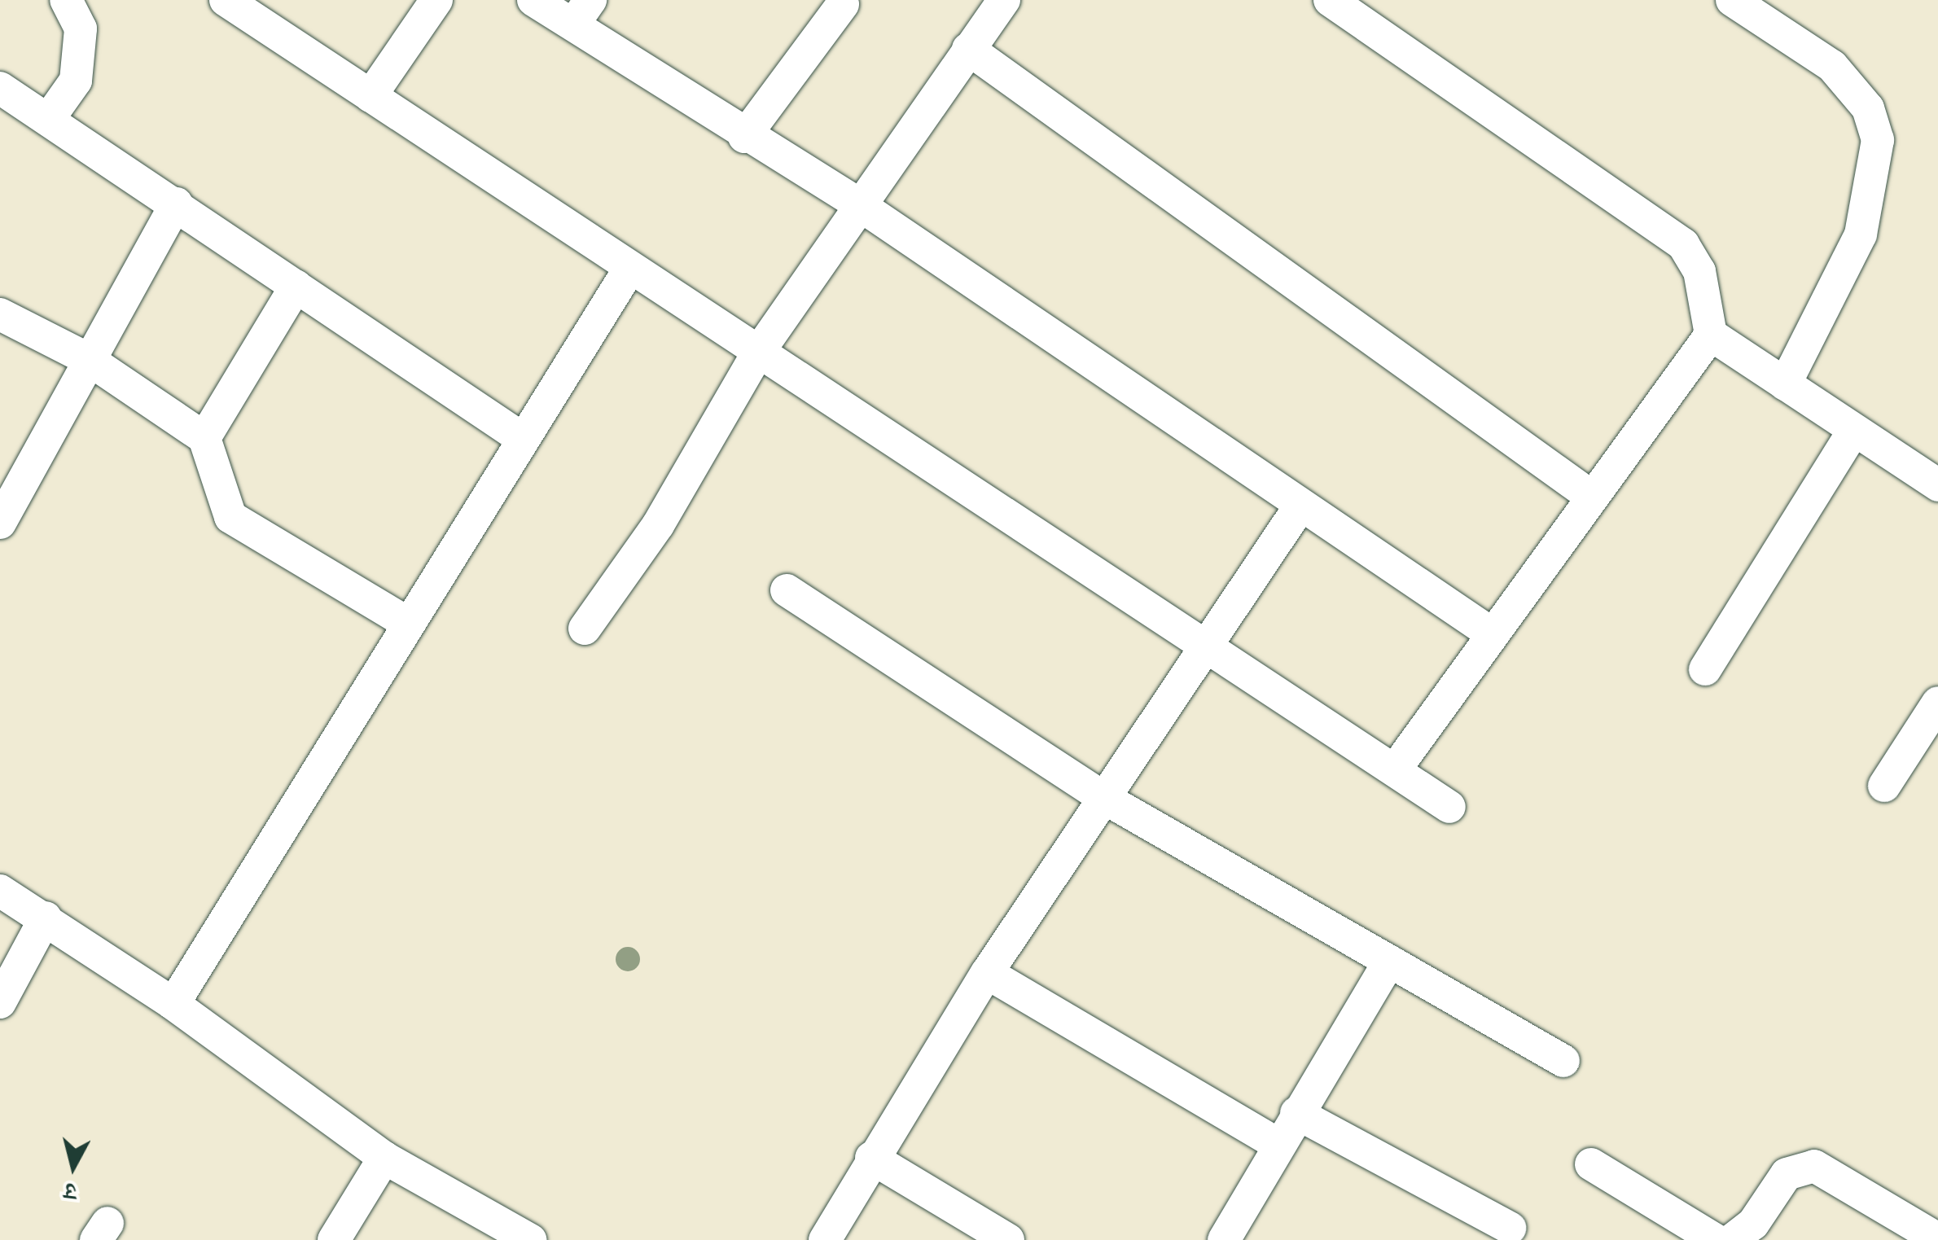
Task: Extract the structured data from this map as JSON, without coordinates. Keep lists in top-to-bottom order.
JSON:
{
  "north": "bottom"
}
